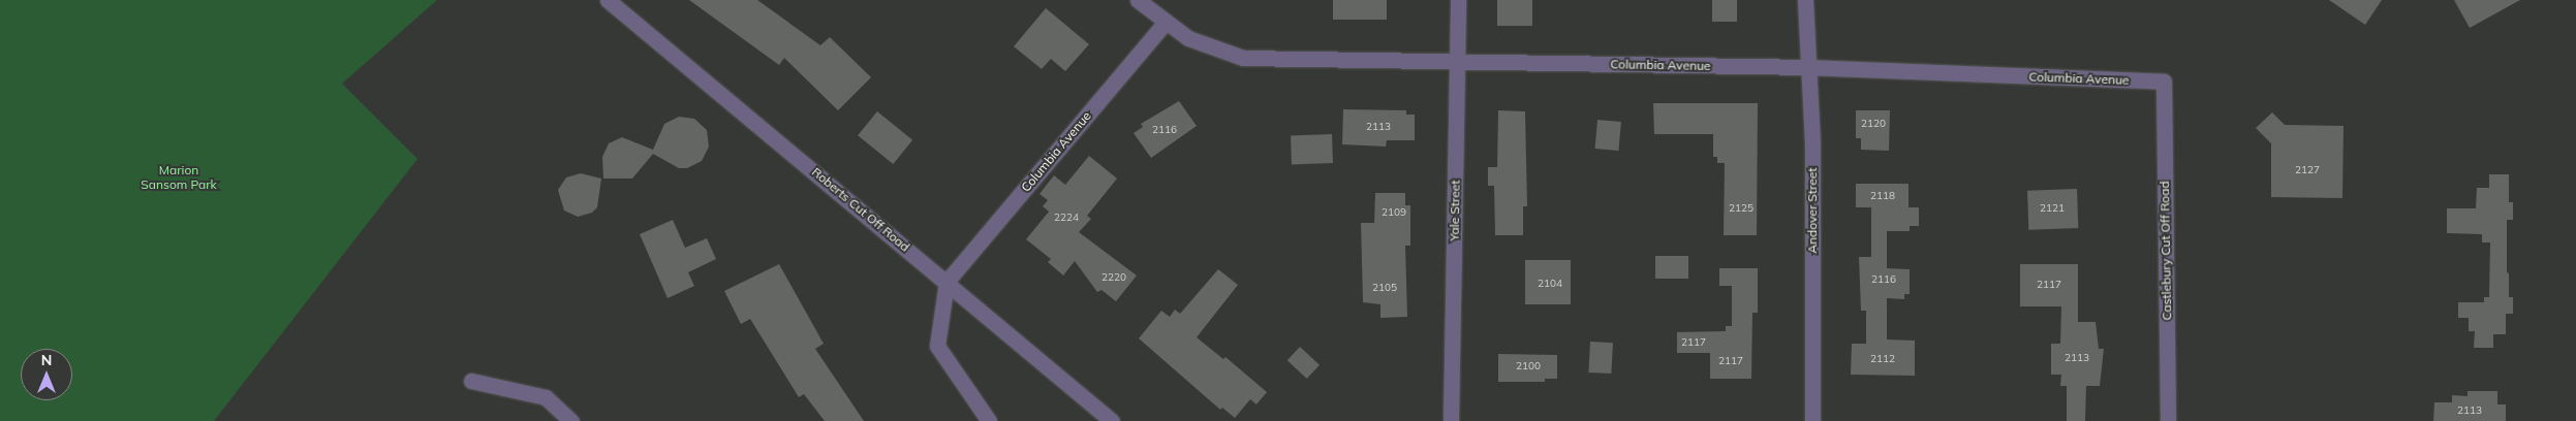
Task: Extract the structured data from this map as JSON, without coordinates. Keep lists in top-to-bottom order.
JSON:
{
  "streets": {
    "street": [
      "Columbia Avenue",
      "Roberts Cut Off Road",
      "Yale Street",
      "Andover Street",
      "Castlebury Cut Off Road"
    ]
  },
  "crossings": [
    ["Columbia Avenue", "Roberts Cut Off Road"],
    ["Columbia Avenue", "Yale Street"],
    ["Columbia Avenue", "Andover Street"],
    ["Columbia Avenue", "Castlebury Cut Off Road"]
  ],
  "parks": ["Marion Sansom Park"],
  "house_numbers": [
    "2120",
    "2113",
    "2116",
    "2127",
    "2118",
    "2125",
    "2121",
    "2109",
    "2224",
    "2220",
    "2116",
    "2104",
    "2117",
    "2105",
    "2117",
    "2113",
    "2112",
    "2117",
    "2100",
    "2113"
  ],
  "north": "top"
}
